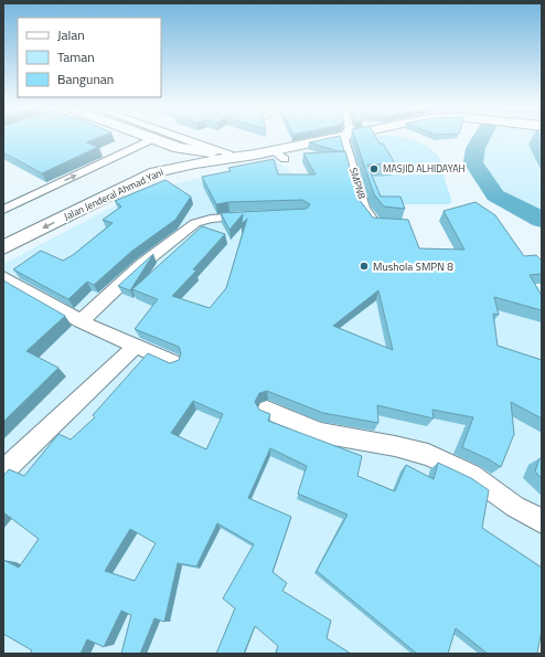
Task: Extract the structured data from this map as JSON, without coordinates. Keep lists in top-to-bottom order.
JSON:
{
  "streets": {
    "main road": ["Jalan Jenderal Ahmad Yani"],
    "street": ["SMPN8"]
  },
  "places": ["MASJID ALHIDAYAH", "Mushola SMPN 8"],
  "legend": ["Jalan", "Taman", "Bangunan"]
}
